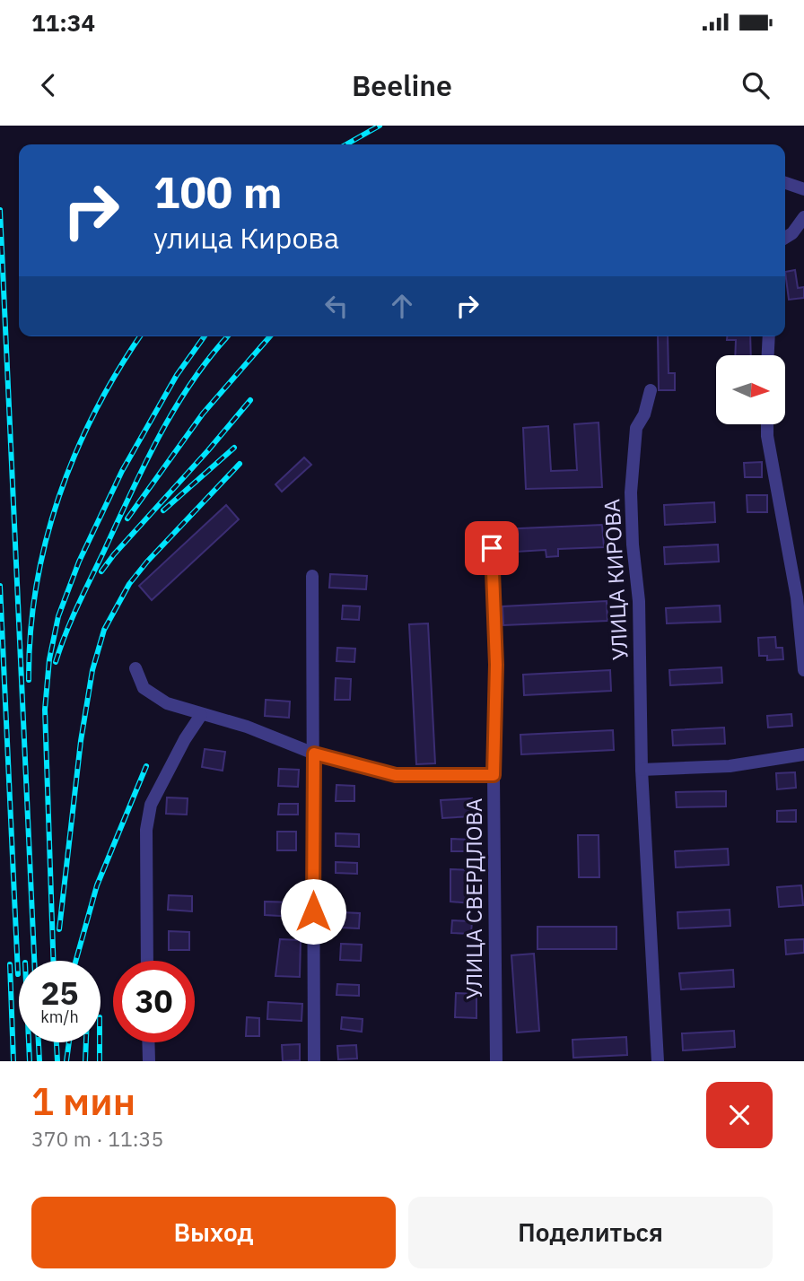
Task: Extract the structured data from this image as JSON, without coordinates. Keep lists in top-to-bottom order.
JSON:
{
  "streets": {
    "street": ["УЛИЦА КИРОВА", "УЛИЦА СВЕРДЛОВА"]
  },
  "north": "right",
  "page": {
    "status": "11:34",
    "header": "Beeline",
    "turn": ["100 m", "улица Кирова"],
    "speed": "25 km/h",
    "limit": "30",
    "heading": ["1 мин", "370 m · 11:35"],
    "buttons": ["Выход", "Поделиться"]
  }
}
